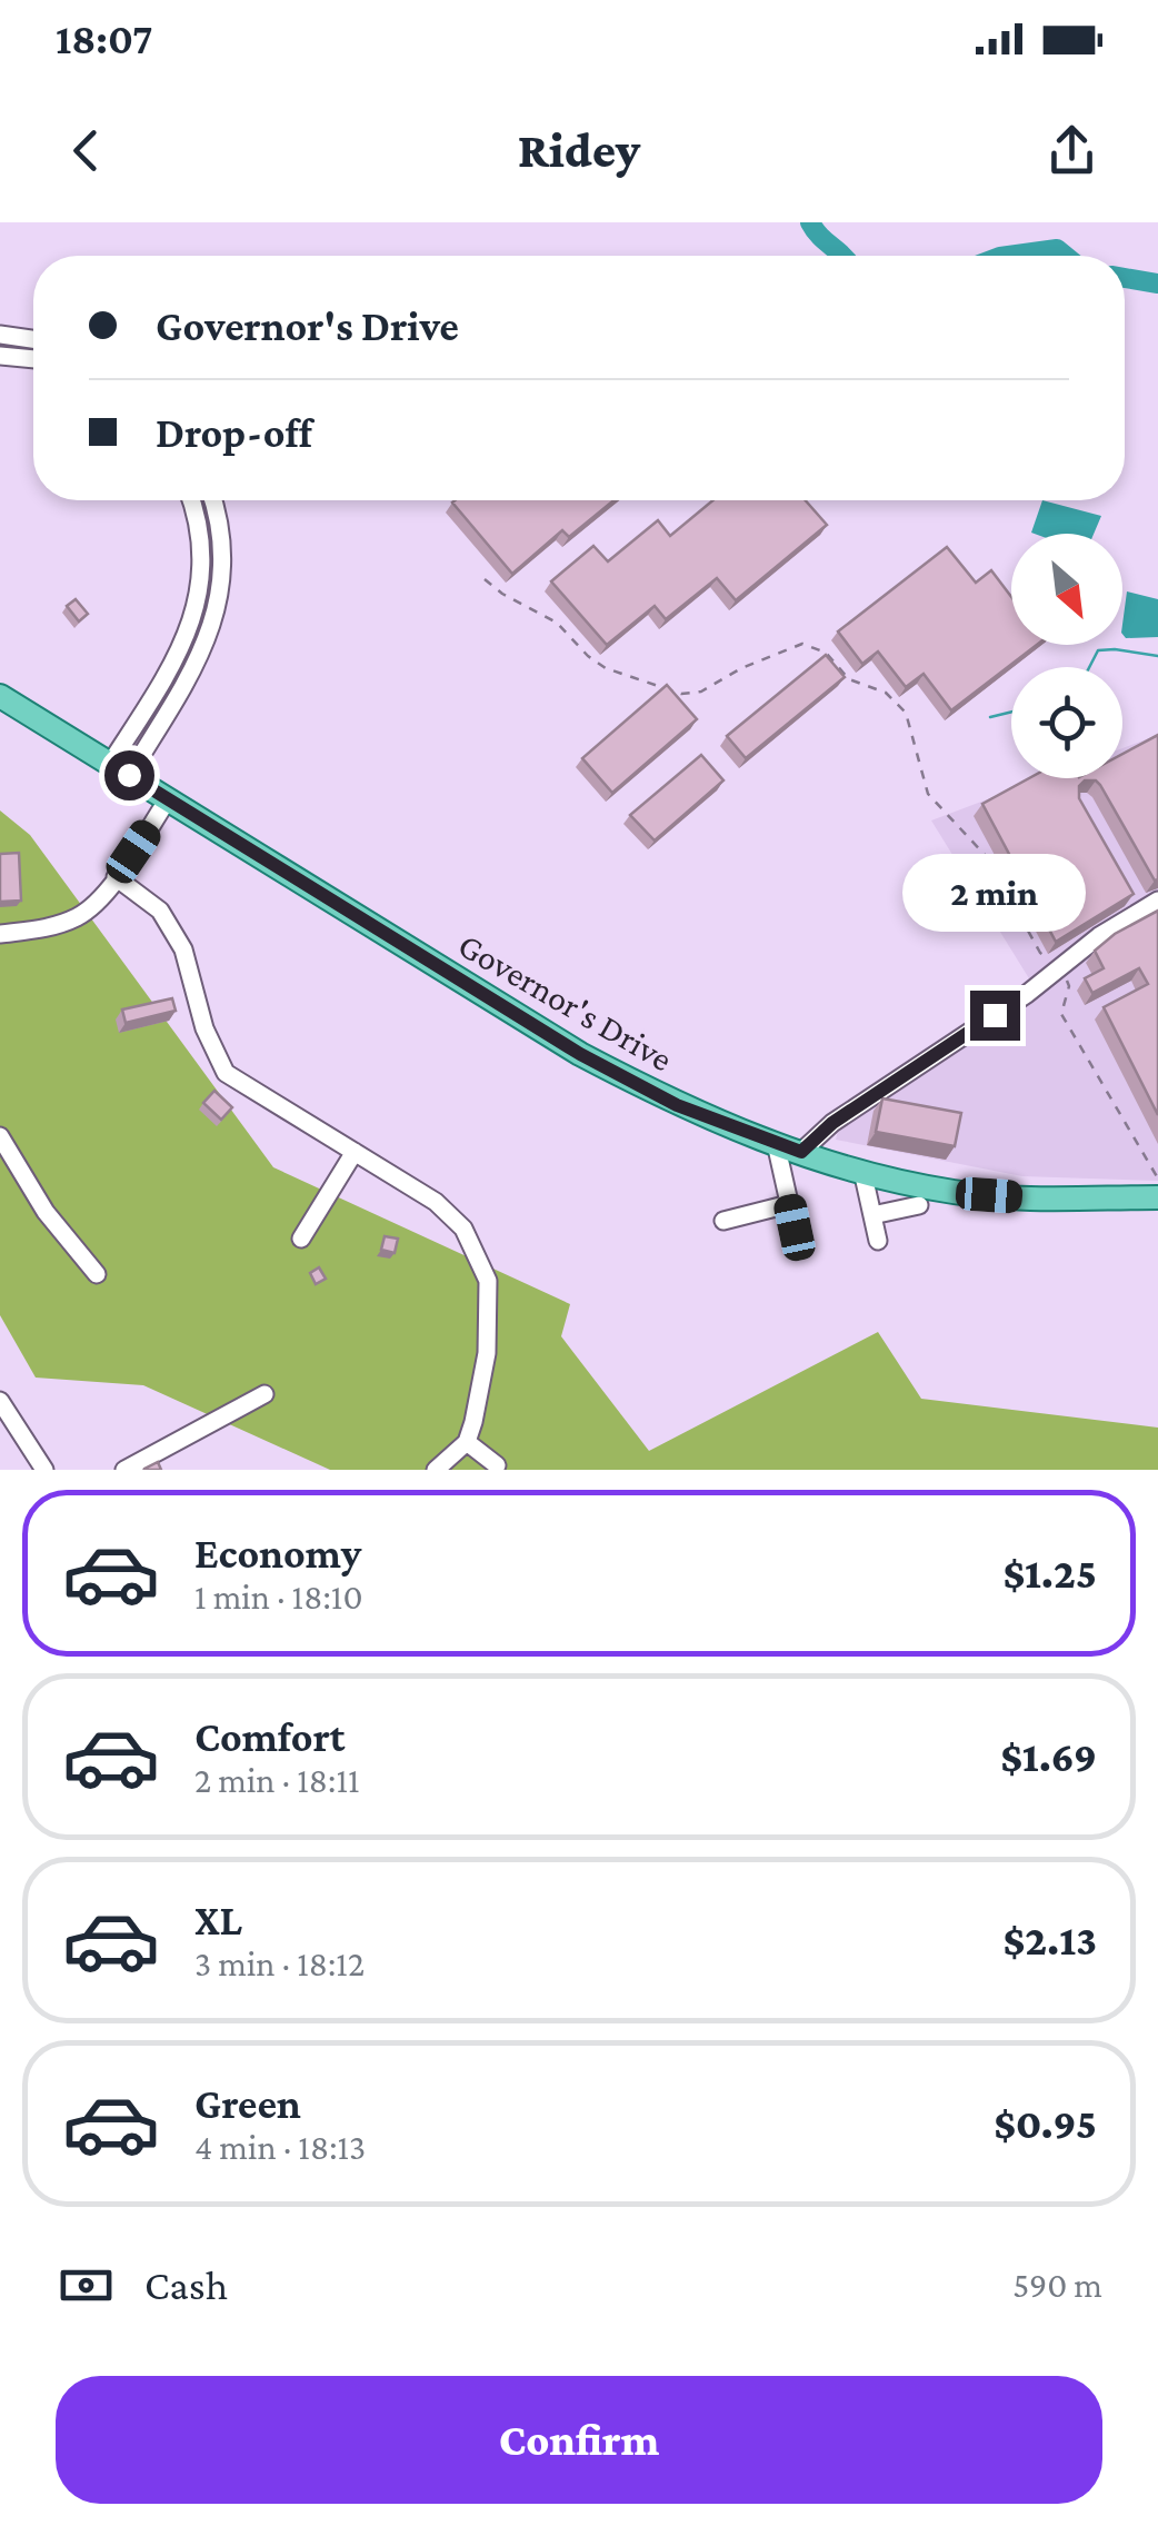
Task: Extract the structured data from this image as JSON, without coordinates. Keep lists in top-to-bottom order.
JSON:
{
  "streets": {
    "main road": ["Governor's Drive"]
  },
  "north": "bottom right",
  "page": {
    "status": "18:07",
    "header": "Ridey",
    "banner": ["Governor's Drive", "Drop-off"],
    "bubble": "2 min",
    "list": [
      {
        "name": "Economy",
        "note": "1 min · 18:10",
        "value": "$1.25"
      },
      {
        "name": "Comfort",
        "note": "2 min · 18:11",
        "value": "$1.69"
      },
      {
        "name": "XL",
        "note": "3 min · 18:12",
        "value": "$2.13"
      },
      {
        "name": "Green",
        "note": "4 min · 18:13",
        "value": "$0.95"
      }
    ],
    "pay": ["Cash", "590 m"],
    "buttons": "Confirm"
  }
}
